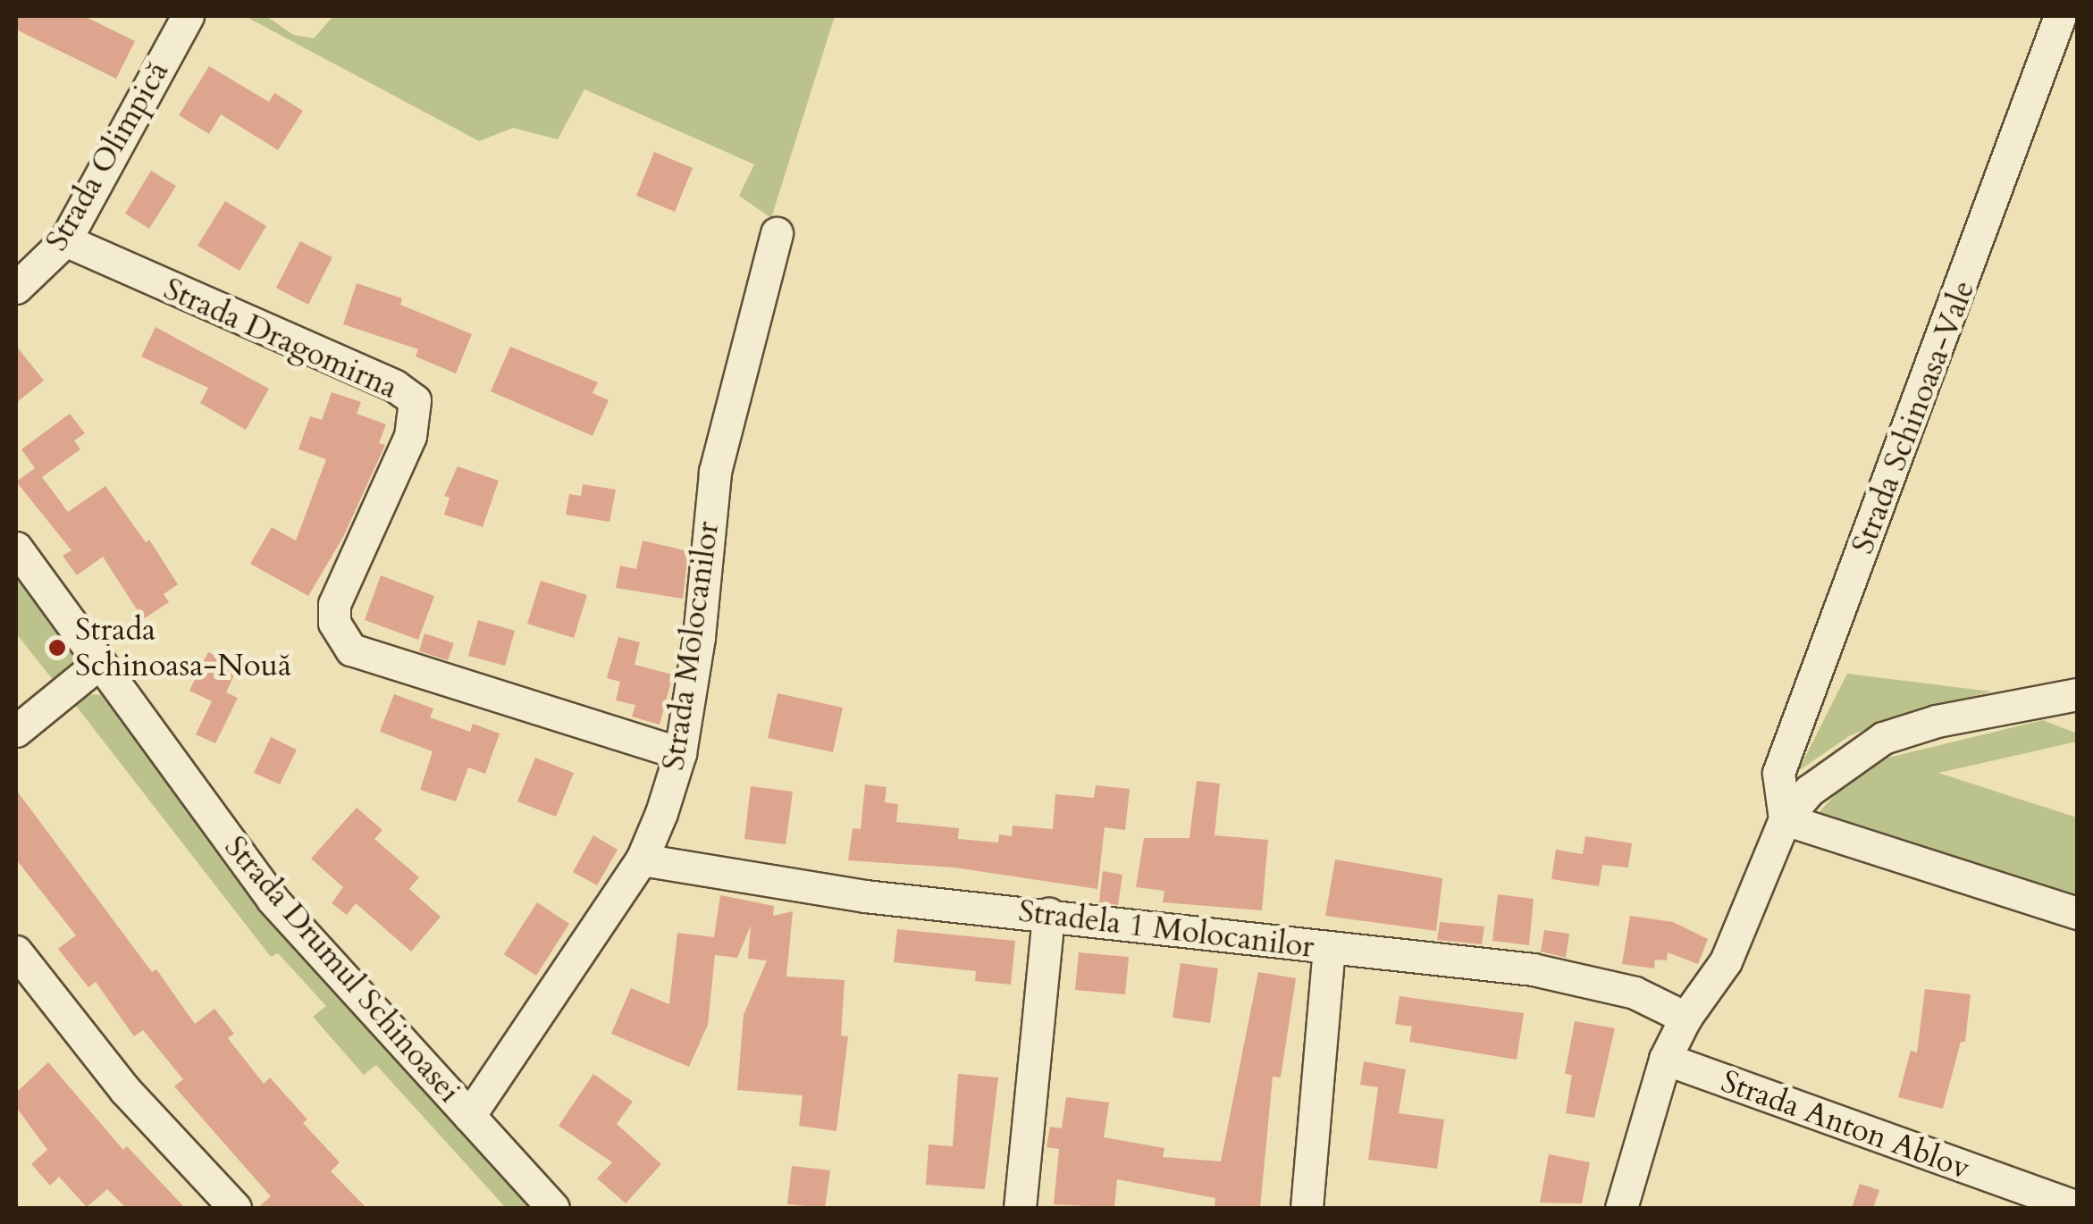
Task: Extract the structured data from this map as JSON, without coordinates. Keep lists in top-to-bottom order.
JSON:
{
  "streets": {
    "street": [
      "Strada Olimpică",
      "Strada Dragomirna",
      "Strada Schinoasa-Vale",
      "Strada Molocanilor",
      "Stradela 1 Molocanilor",
      "Strada Drumul Schinoasei",
      "Strada Anton Ablov"
    ]
  },
  "crossings": [
    ["Strada Olimpică", "Strada Dragomirna"],
    ["Strada Dragomirna", "Strada Molocanilor"],
    ["Strada Molocanilor", "Stradela 1 Molocanilor"],
    ["Strada Molocanilor", "Strada Drumul Schinoasei"]
  ],
  "places": ["Strada Schinoasa-Nouă"]
}
